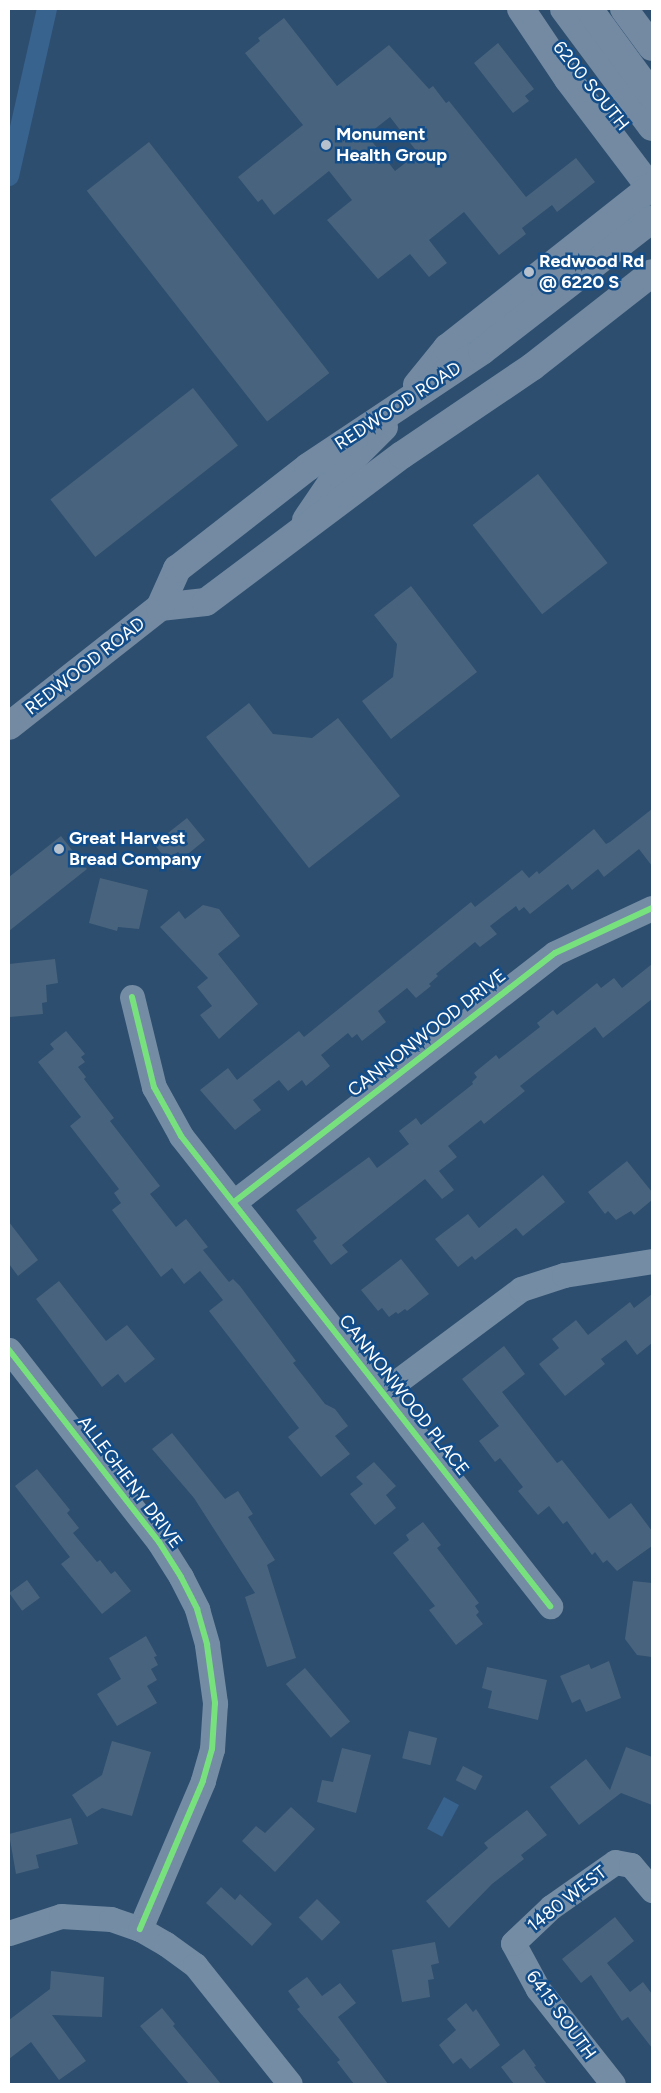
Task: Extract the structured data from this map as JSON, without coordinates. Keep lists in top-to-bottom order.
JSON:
{
  "streets": {
    "main road": ["6200 SOUTH", "REDWOOD ROAD"],
    "street": [
      "CANNONWOOD DRIVE",
      "CANNONWOOD PLACE",
      "ALLEGHENY DRIVE",
      "1480 WEST",
      "6415 SOUTH"
    ]
  },
  "crossings": [
    ["CANNONWOOD DRIVE", "CANNONWOOD PLACE"],
    ["1480 WEST", "6415 SOUTH"]
  ],
  "places": ["Monument Health Group", "Redwood Rd @ 6220 S", "Great Harvest Bread Company"]
}
